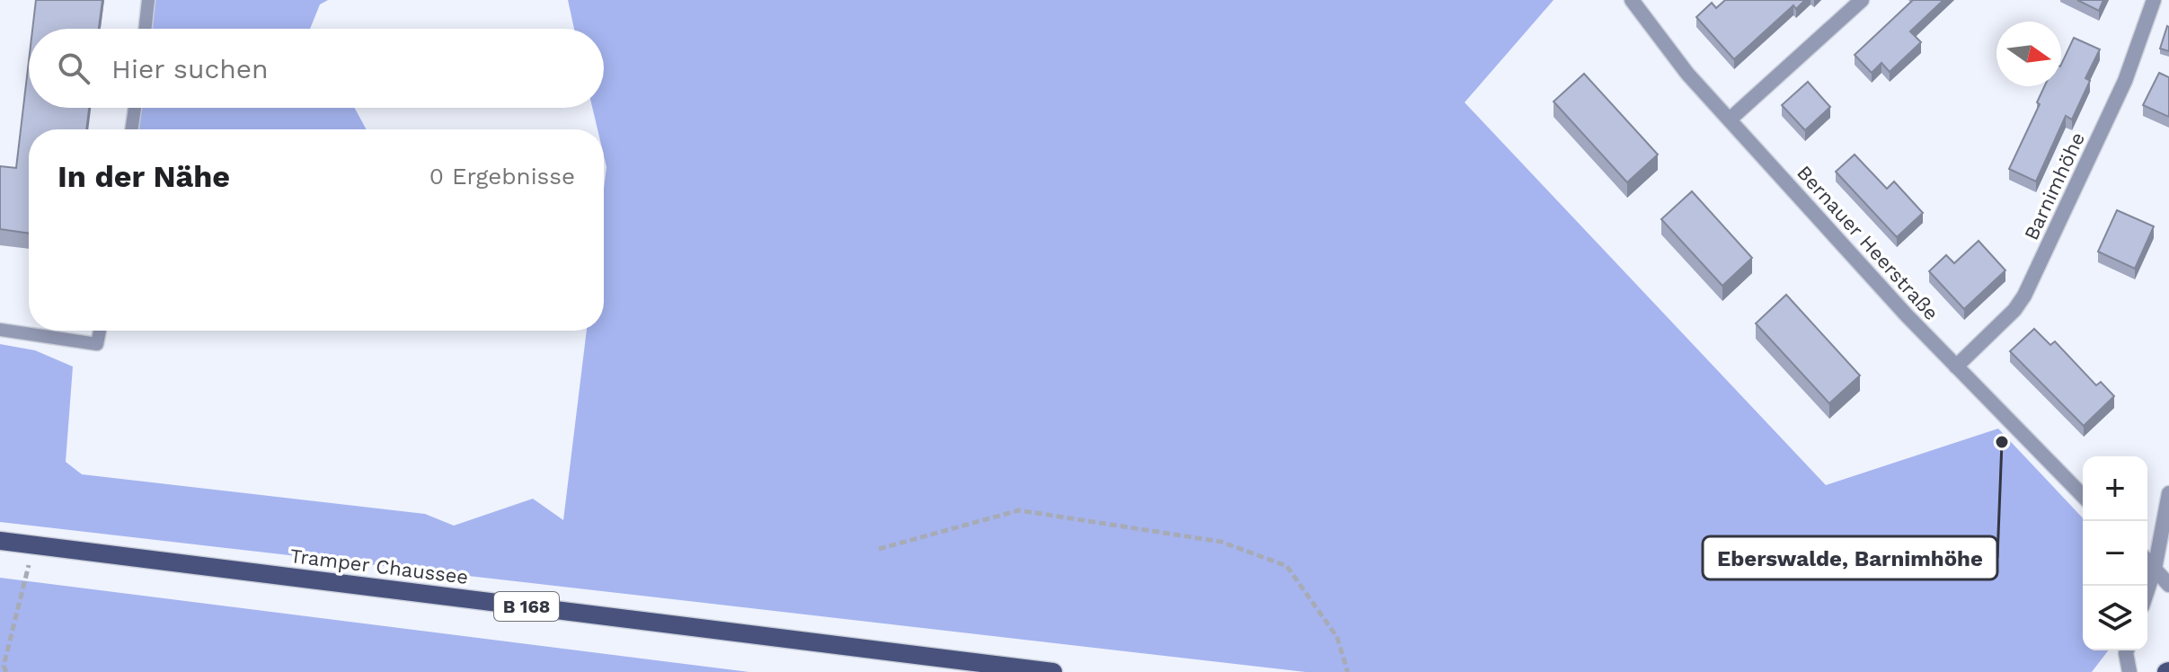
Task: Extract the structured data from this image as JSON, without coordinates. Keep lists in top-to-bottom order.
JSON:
{
  "streets": {
    "main road": ["Tramper Chaussee", "B 168"],
    "street": ["Barnimhöhe", "Bernauer Heerstraße"]
  },
  "crossings": [
    ["Barnimhöhe", "Bernauer Heerstraße"]
  ],
  "places": ["Eberswalde, Barnimhöhe"],
  "north": "right",
  "page": {
    "search": "Hier suchen",
    "heading": ["In der Nähe", "0 Ergebnisse"],
    "map_buttons": ["+", "−"]
  }
}
